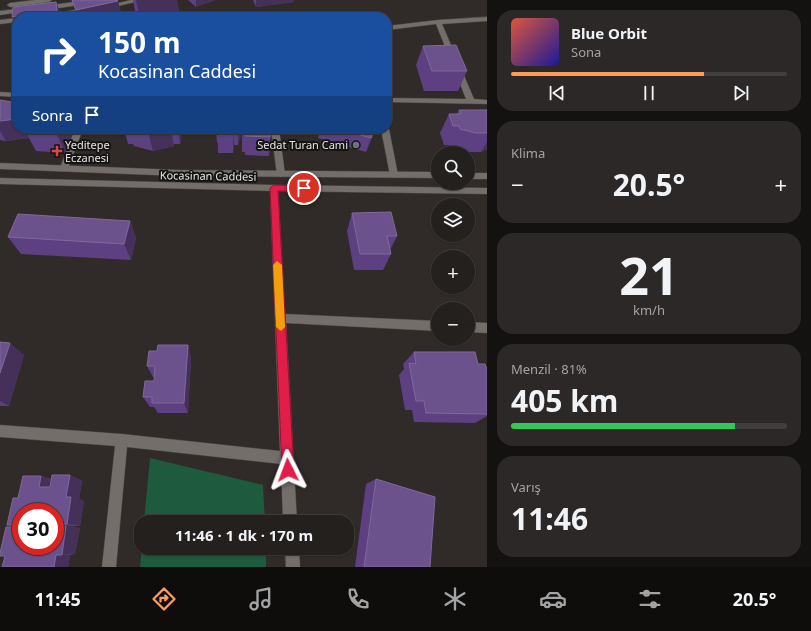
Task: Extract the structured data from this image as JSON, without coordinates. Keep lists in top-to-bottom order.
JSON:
{
  "streets": {
    "street": ["Kocasinan Caddesi"]
  },
  "places": {
    "other": ["Sedat Turan Cami"],
    "health": ["Yeditepe Eczanesi"]
  },
  "page": {
    "turn": ["150 m", "Kocasinan Caddesi"],
    "song": ["Blue Orbit", "Sona"],
    "then": "Sonra",
    "tile": [
      "Klima",
      ["21", "km/h"],
      ["Menzil · 81%", "405 km"],
      ["Varış", "11:46"]
    ],
    "map_buttons": ["+", "−"],
    "heat": ["−", "20.5°", "+"],
    "limit": "30",
    "trip": "11:46 · 1 dk · 170 m",
    "tabs": ["11:45", "20.5°"]
  }
}
